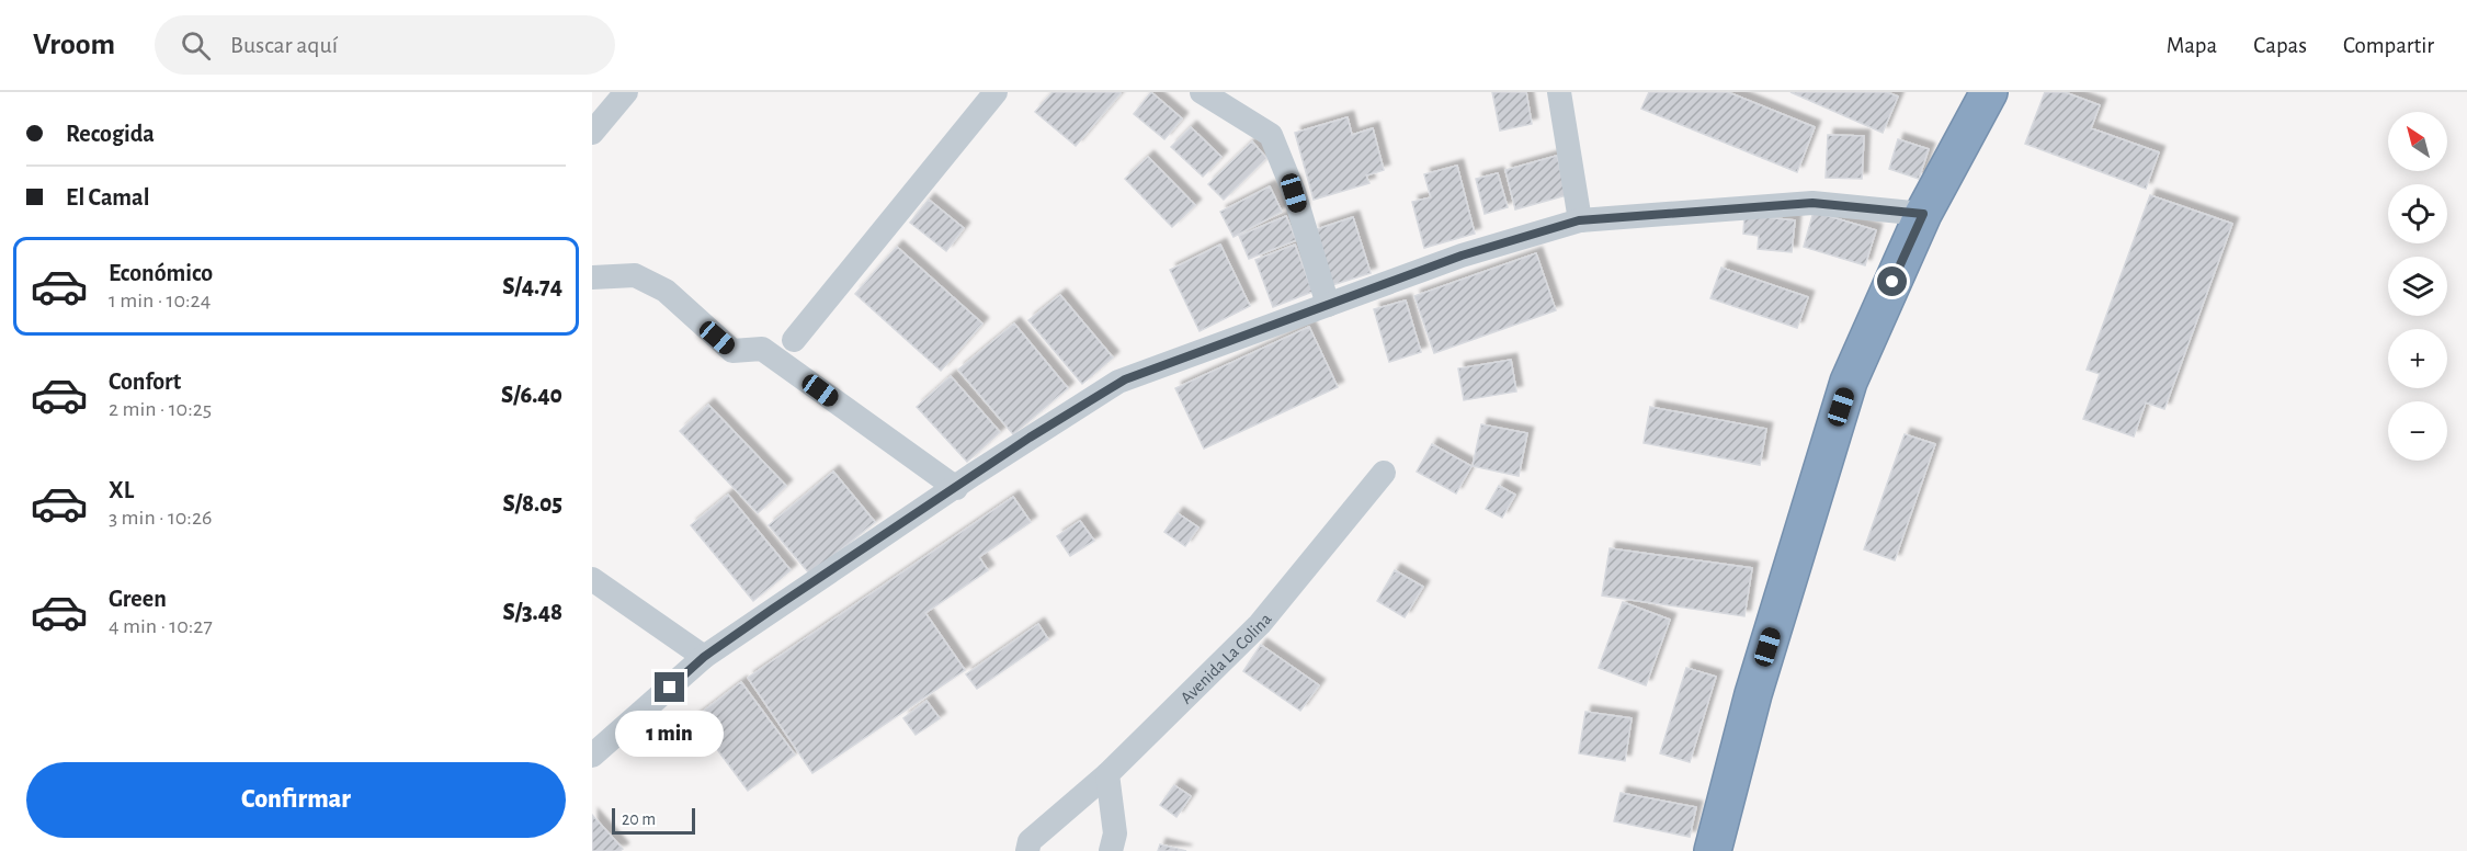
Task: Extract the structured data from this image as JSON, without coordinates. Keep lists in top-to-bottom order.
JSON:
{
  "streets": {
    "street": ["Avenida La Colina"]
  },
  "scale_bar": "20 m",
  "north": "top left",
  "page": {
    "header": "Vroom",
    "search": "Buscar aquí",
    "nav": ["Mapa", "Capas", "Compartir"],
    "banner": ["Recogida", "El Camal"],
    "map_buttons": ["+", "−"],
    "list": [
      {
        "name": "Económico",
        "note": "1 min · 10:24",
        "value": "S/4.74"
      },
      {
        "name": "Confort",
        "note": "2 min · 10:25",
        "value": "S/6.40"
      },
      {
        "name": "XL",
        "note": "3 min · 10:26",
        "value": "S/8.05"
      },
      {
        "name": "Green",
        "note": "4 min · 10:27",
        "value": "S/3.48"
      }
    ],
    "bubble": "1 min",
    "buttons": "Confirmar",
    "scale": "20 m"
  }
}
